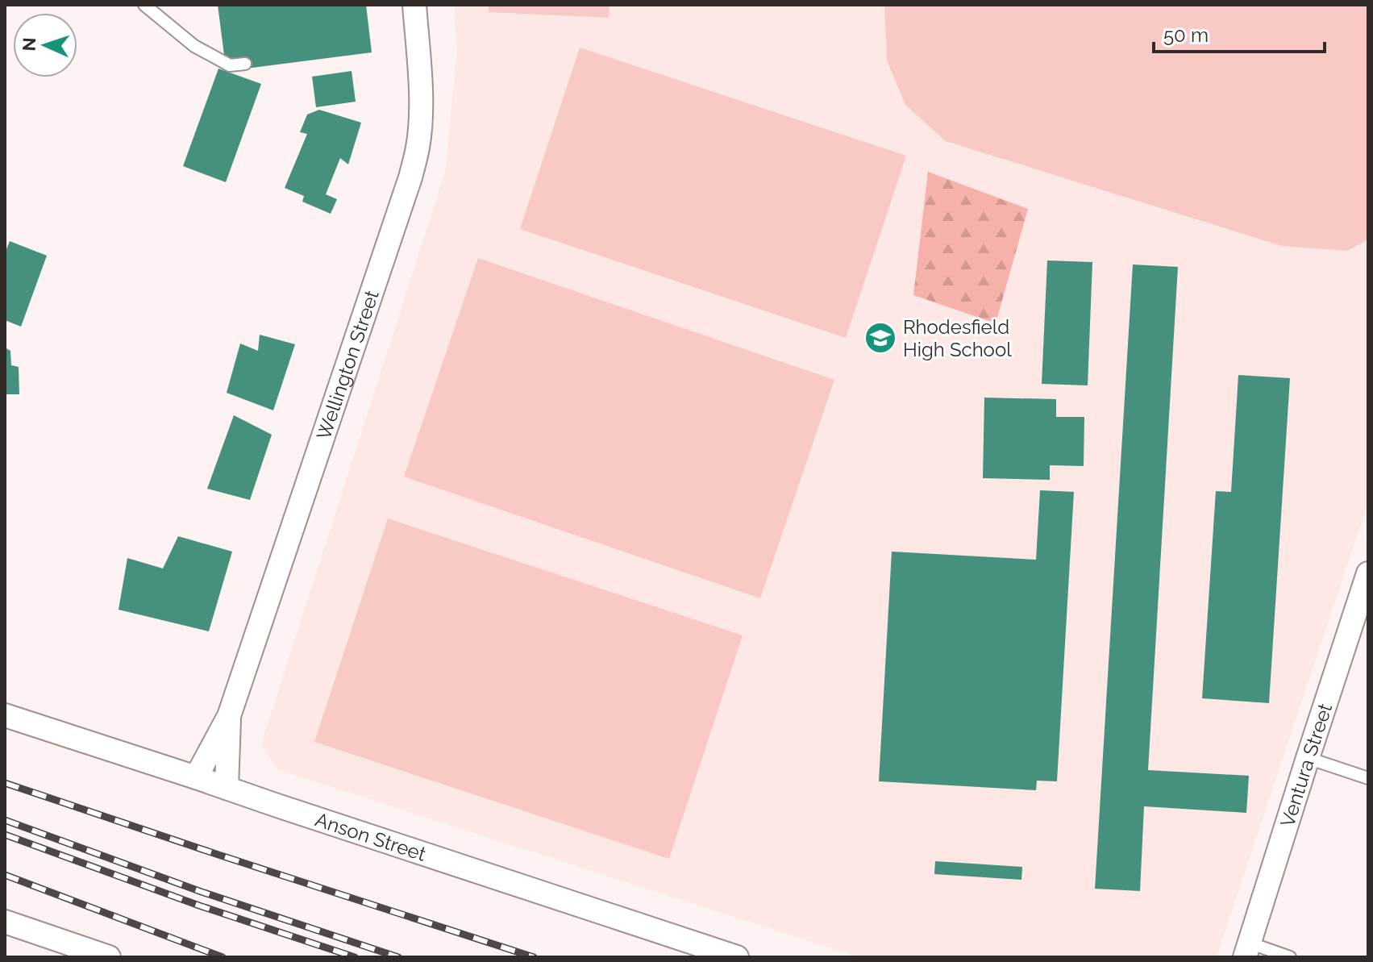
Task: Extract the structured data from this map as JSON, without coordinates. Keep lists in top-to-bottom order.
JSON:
{
  "streets": {
    "street": ["Wellington Street", "Ventura Street", "Anson Street"]
  },
  "crossings": [
    ["Wellington Street", "Anson Street"]
  ],
  "places": {
    "school or university": ["Rhodesfield High School"]
  },
  "scale_bar": "50 m",
  "north": "left"
}
